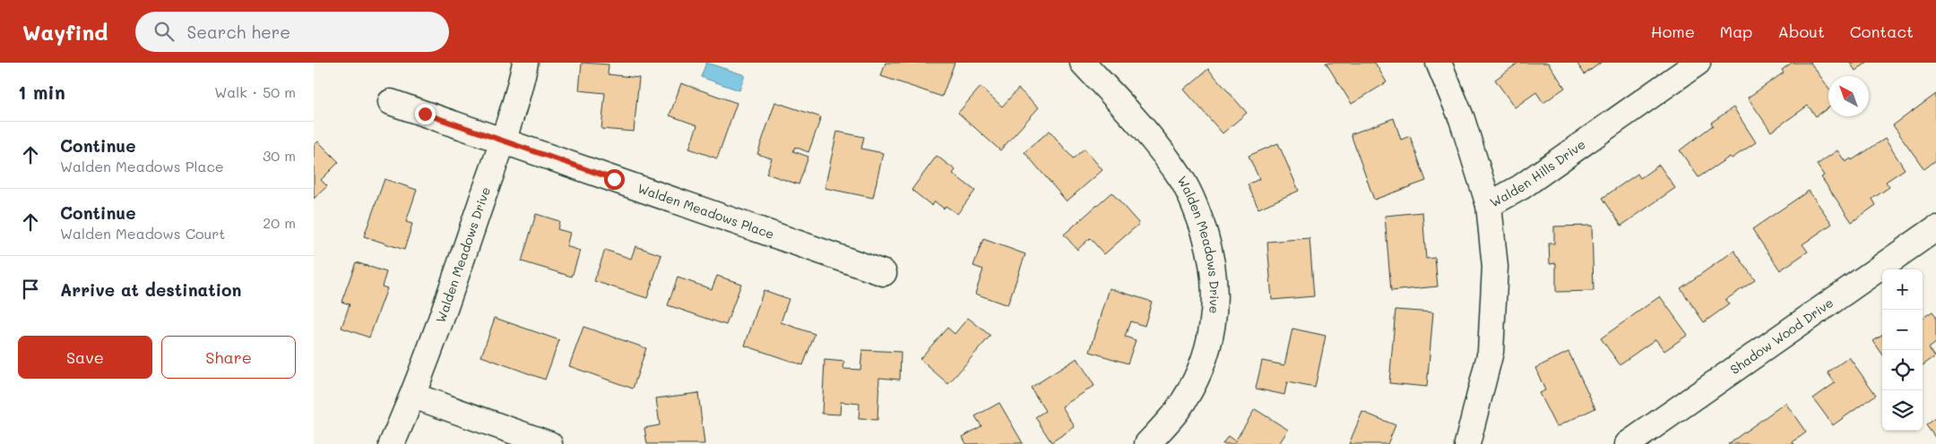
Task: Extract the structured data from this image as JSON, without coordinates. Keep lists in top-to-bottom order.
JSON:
{
  "streets": {
    "street": [
      "Walden Hills Drive",
      "Walden Meadows Place",
      "Walden Meadows Drive",
      "Shadow Wood Drive"
    ]
  },
  "crossings": [
    ["Walden Meadows Place", "Walden Meadows Drive"]
  ],
  "north": "top left",
  "page": {
    "header": "Wayfind",
    "search": "Search here",
    "nav": [
      "Home",
      "Map",
      "About",
      "Contact"
    ],
    "heading": ["1 min", "Walk · 50 m"],
    "list": [
      ["Continue", "Walden Meadows Place", "30 m"],
      ["Continue", "Walden Meadows Court", "20 m"],
      "Arrive at destination"
    ],
    "map_buttons": ["+", "−"],
    "buttons": ["Save", "Share"]
  }
}
